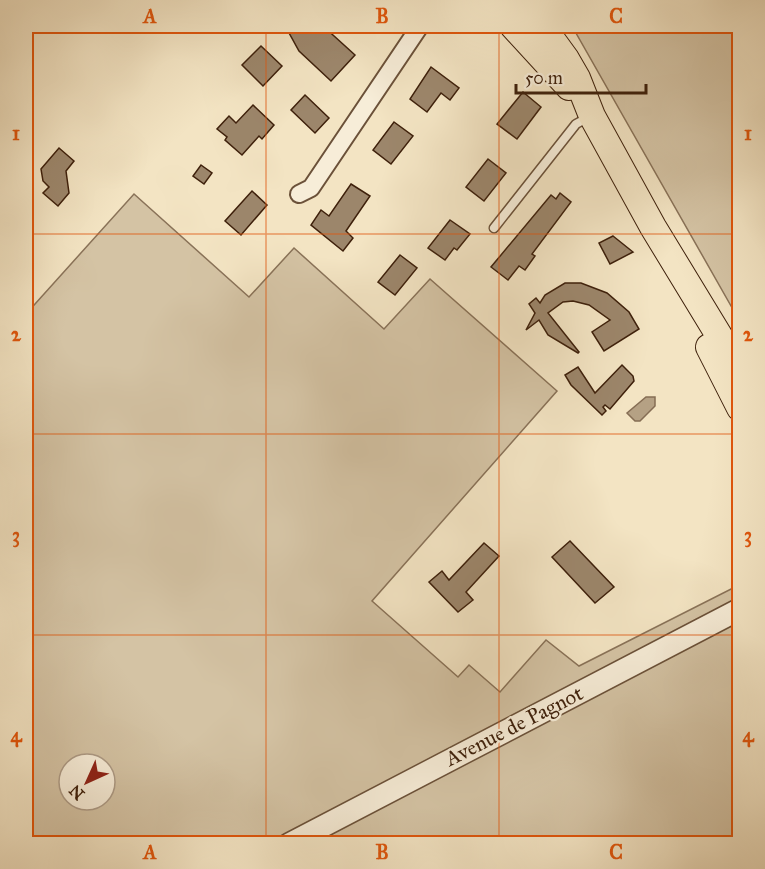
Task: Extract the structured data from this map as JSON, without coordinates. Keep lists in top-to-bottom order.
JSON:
{
  "streets": {
    "street": ["Avenue de Pagnot"]
  },
  "scale_bar": "50 m",
  "north": "bottom left",
  "grid": {
    "columns": ["A", "B", "C"],
    "rows": [
      "1",
      "2",
      "3",
      "4"
    ]
  }
}
